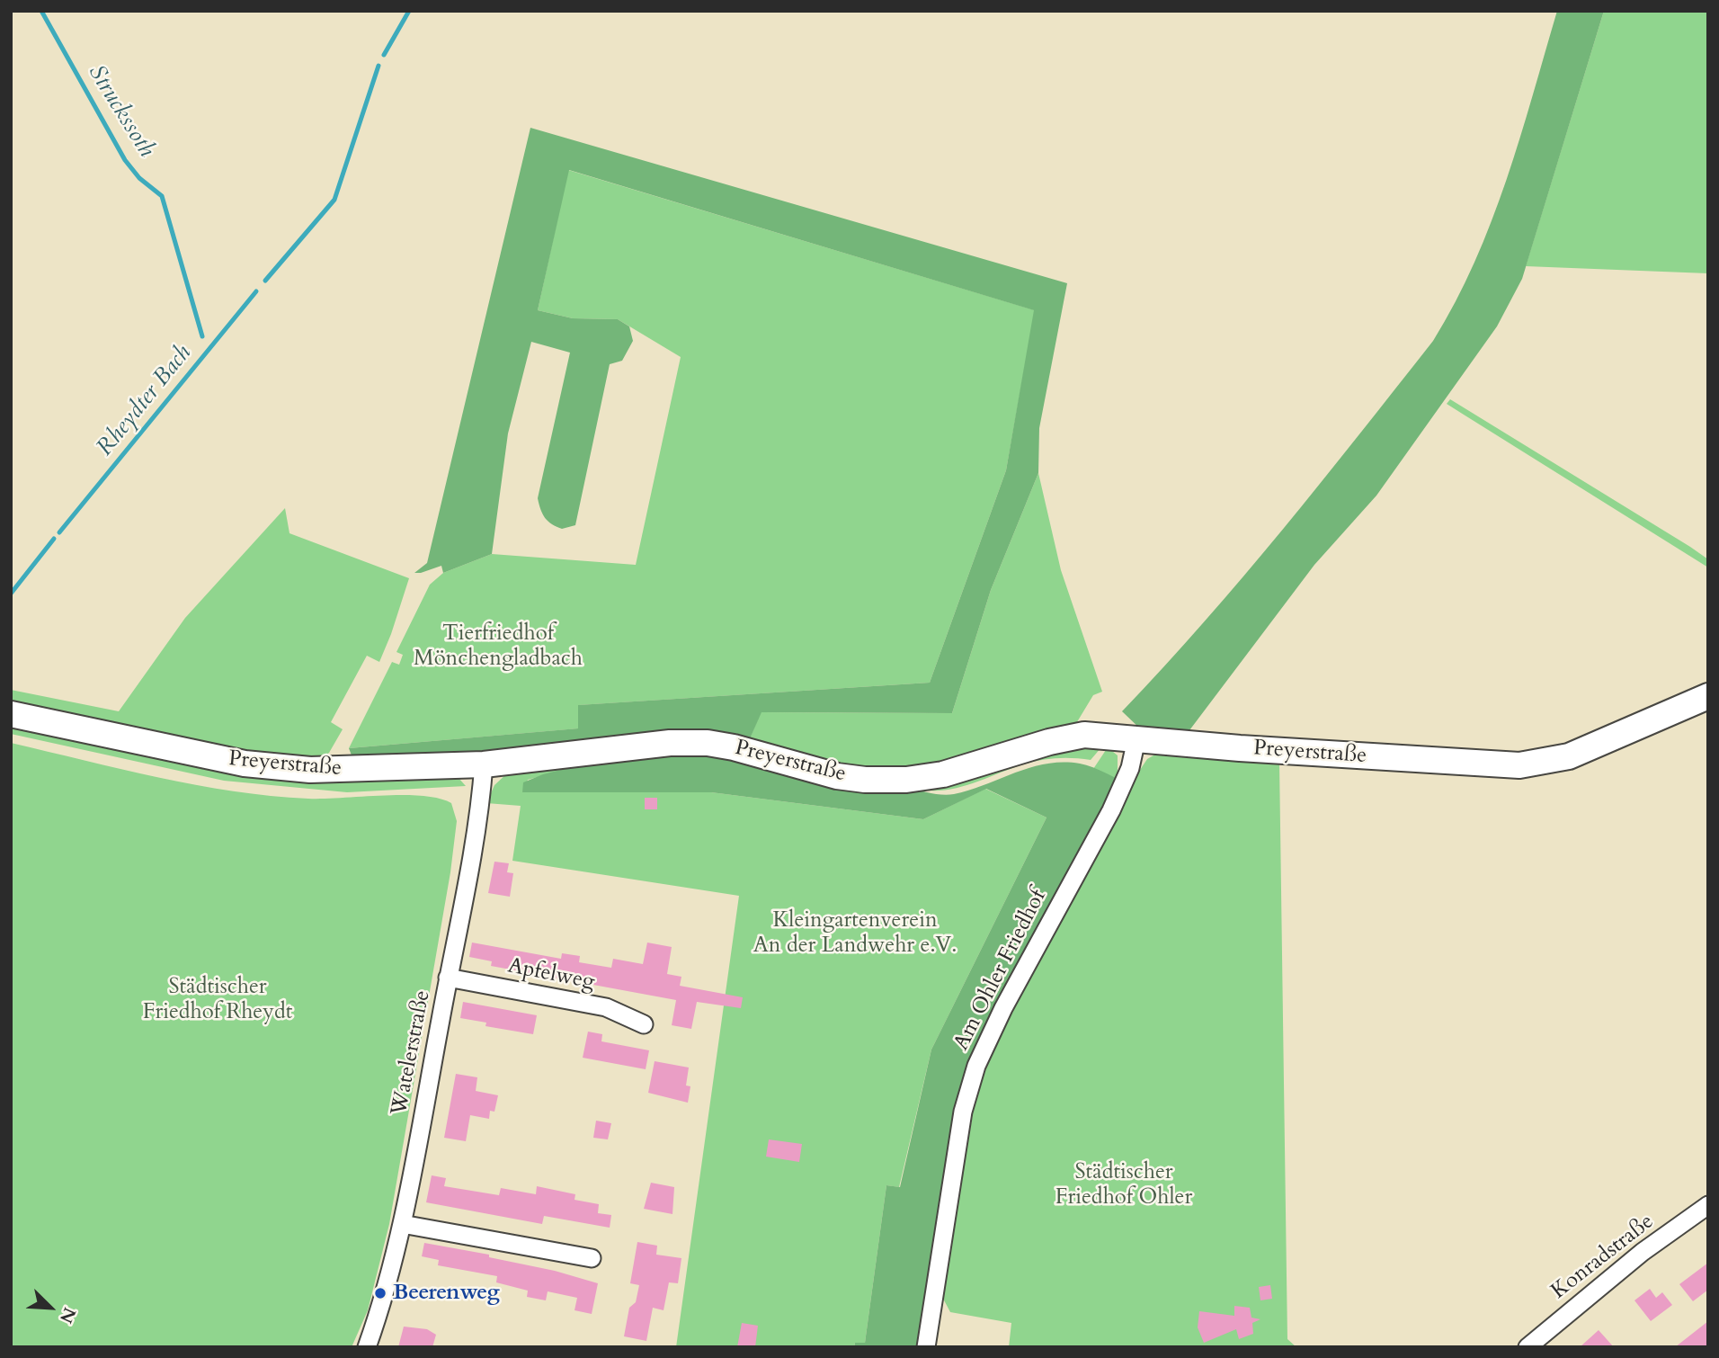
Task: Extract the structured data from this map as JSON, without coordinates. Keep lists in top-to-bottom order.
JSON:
{
  "streets": {
    "main road": ["Preyerstraße"],
    "street": [
      "Am Ohler Friedhof",
      "Apfelweg",
      "Watelerstraße",
      "Konradstraße"
    ]
  },
  "crossings": [
    ["Preyerstraße", "Am Ohler Friedhof"],
    ["Preyerstraße", "Watelerstraße"],
    ["Apfelweg", "Watelerstraße"]
  ],
  "water": ["Struckssoth", "Rheydter Bach"],
  "parks": [
    "Tierfriedhof Mönchengladbach",
    "Kleingartenverein An der Landwehr e.V.",
    "Städtischer Friedhof Rheydt",
    "Städtischer Friedhof Ohler"
  ],
  "places": ["Beerenweg"],
  "north": "bottom right"
}
